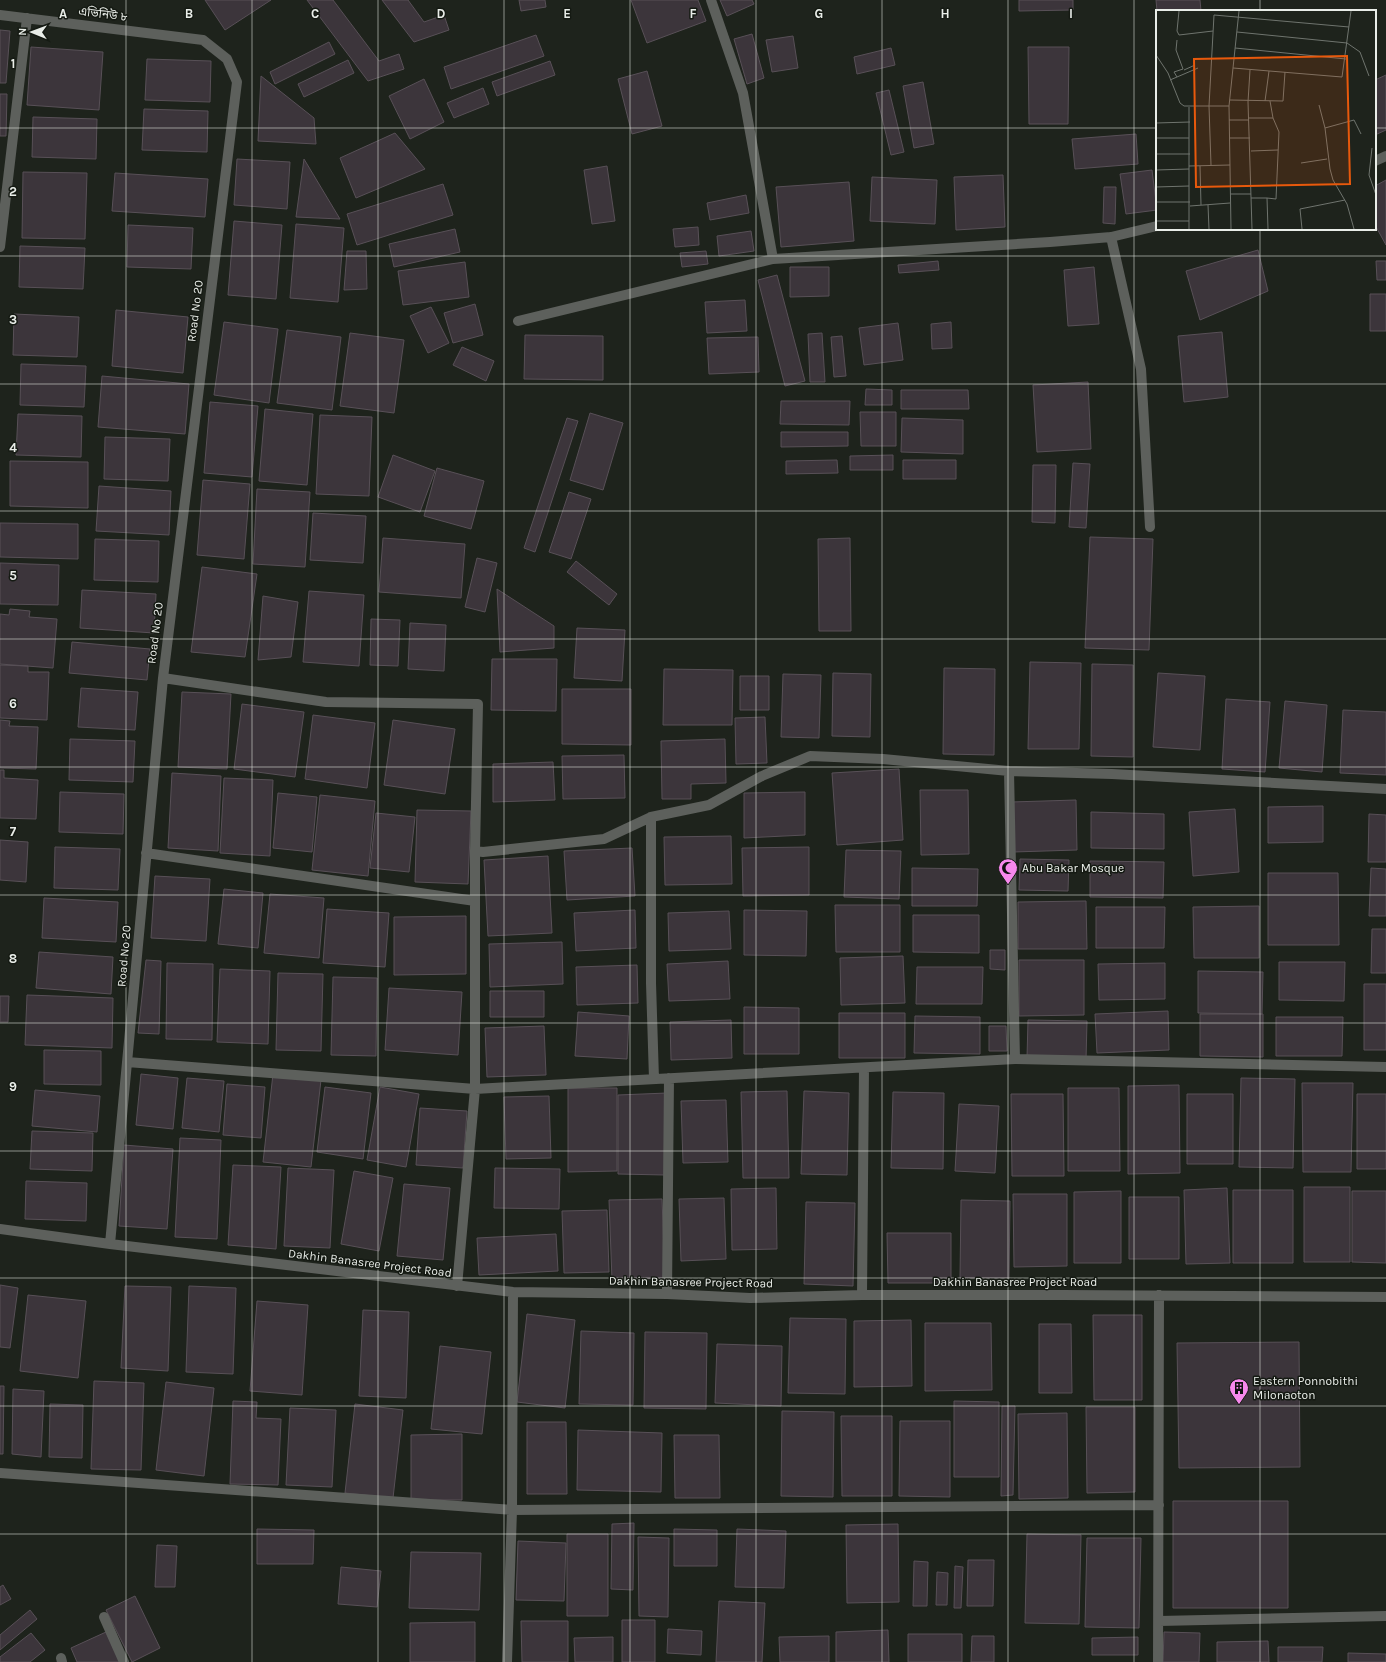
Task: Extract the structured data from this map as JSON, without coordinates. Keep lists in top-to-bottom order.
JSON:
{
  "streets": {
    "street": ["এভিনিউ ৮", "Road No 20", "Dakhin Banasree Project Road"]
  },
  "crossings": [
    ["এভিনিউ ৮", "Road No 20"],
    ["Road No 20", "Dakhin Banasree Project Road"]
  ],
  "places": {
    "mosque": ["Abu Bakar Mosque"],
    "building": ["Eastern Ponnobithi Milonaoton"]
  },
  "north": "left",
  "grid": {
    "columns": [
      "A",
      "B",
      "C",
      "D",
      "E",
      "F",
      "G",
      "H",
      "I"
    ],
    "rows": [
      "1",
      "2",
      "3",
      "4",
      "5",
      "6",
      "7",
      "8",
      "9"
    ]
  }
}
